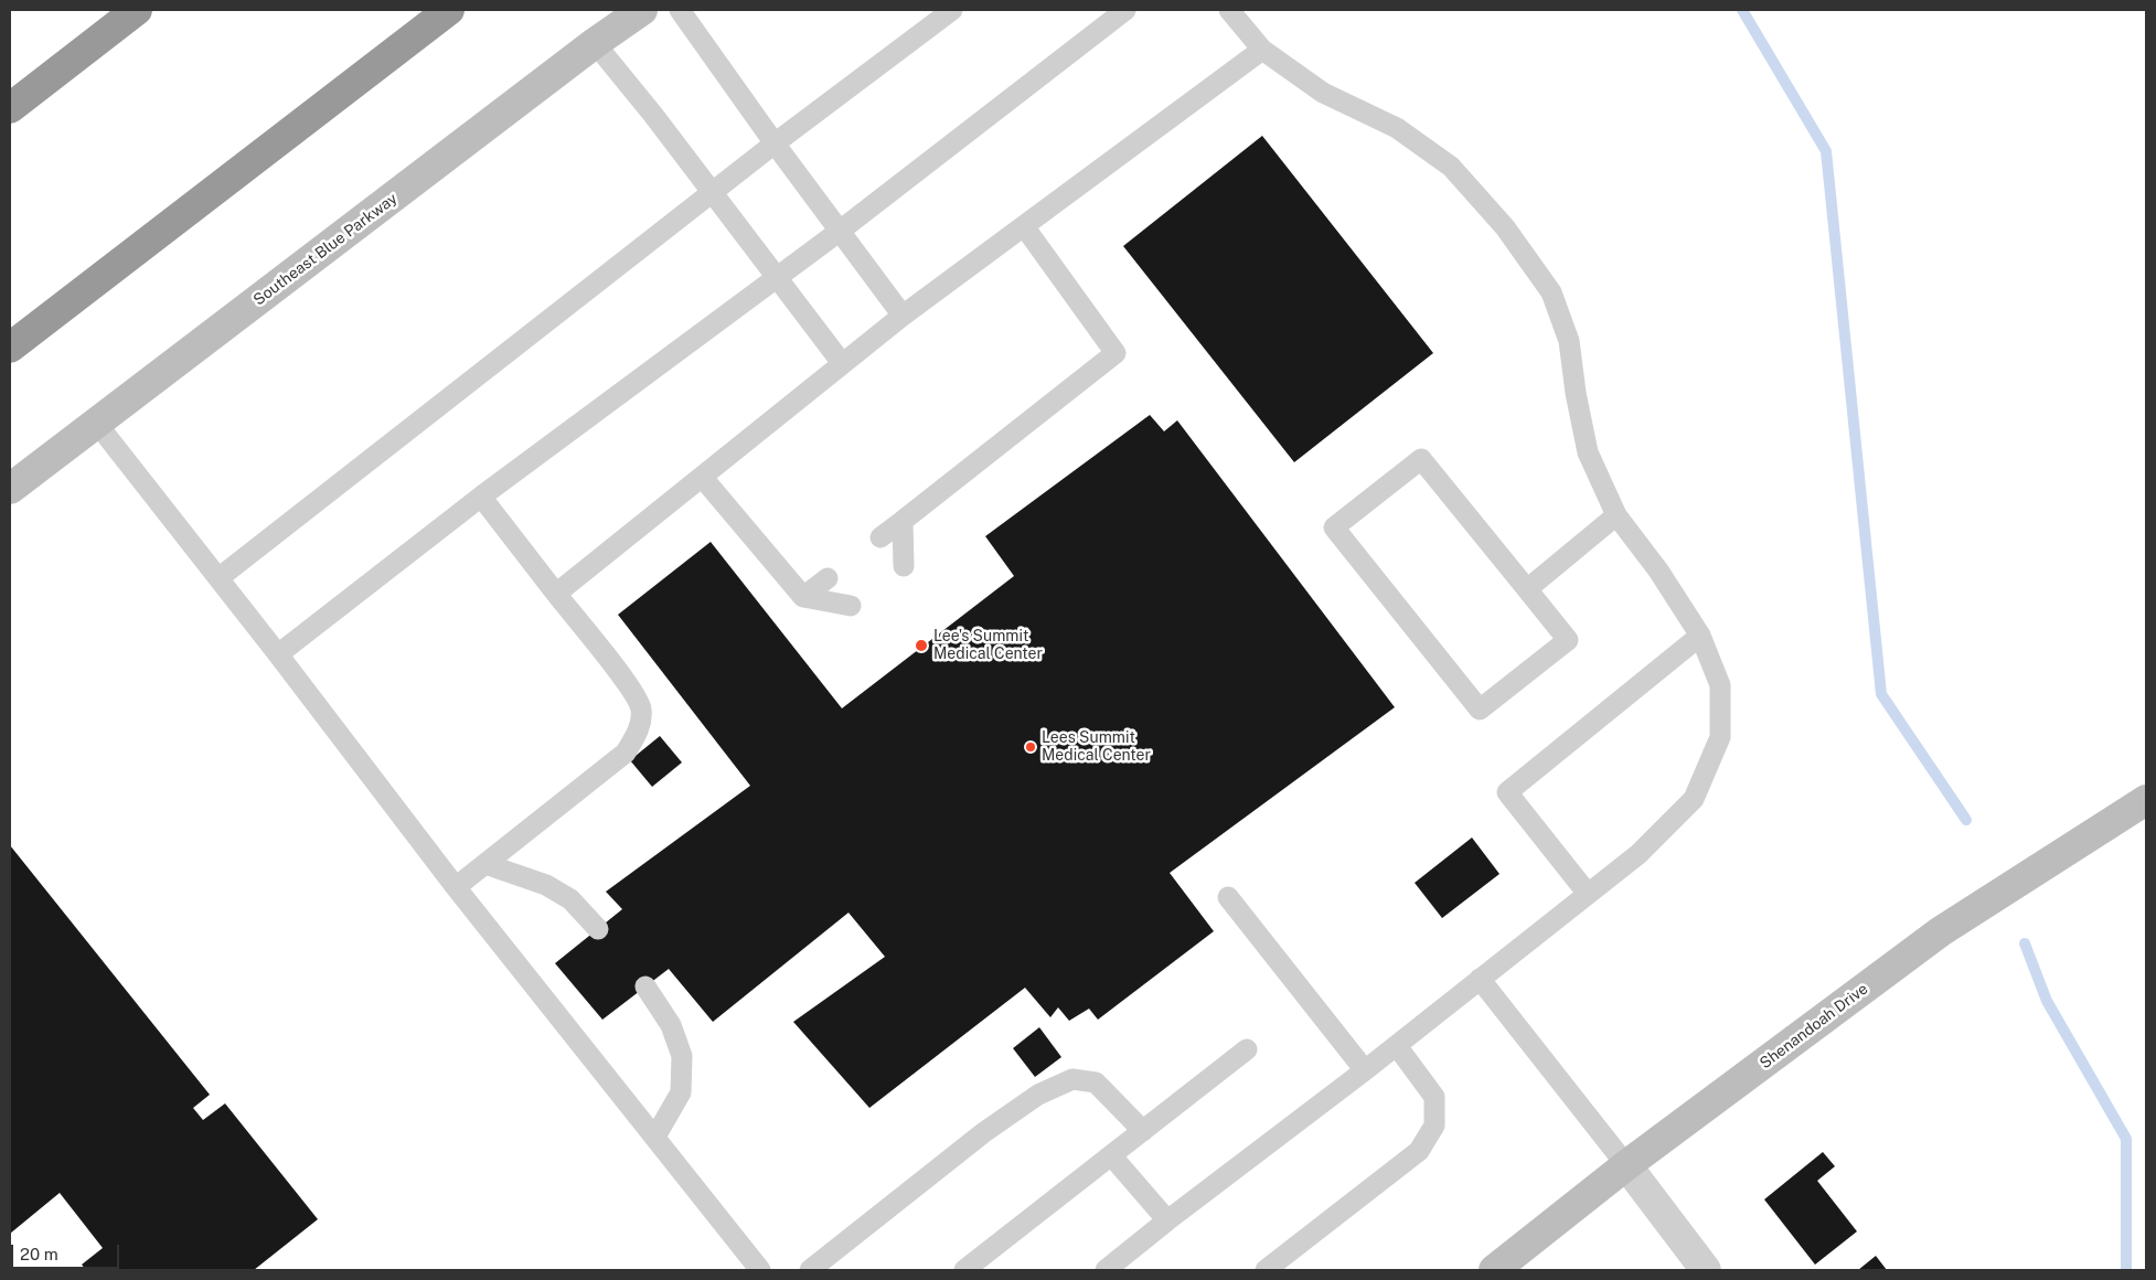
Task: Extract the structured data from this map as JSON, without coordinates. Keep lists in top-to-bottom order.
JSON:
{
  "streets": {
    "street": ["Southeast Blue Parkway", "Shenandoah Drive"]
  },
  "places": ["Lee's Summit Medical Center", "Lees Summit Medical Center"],
  "scale_bar": "20 m"
}
